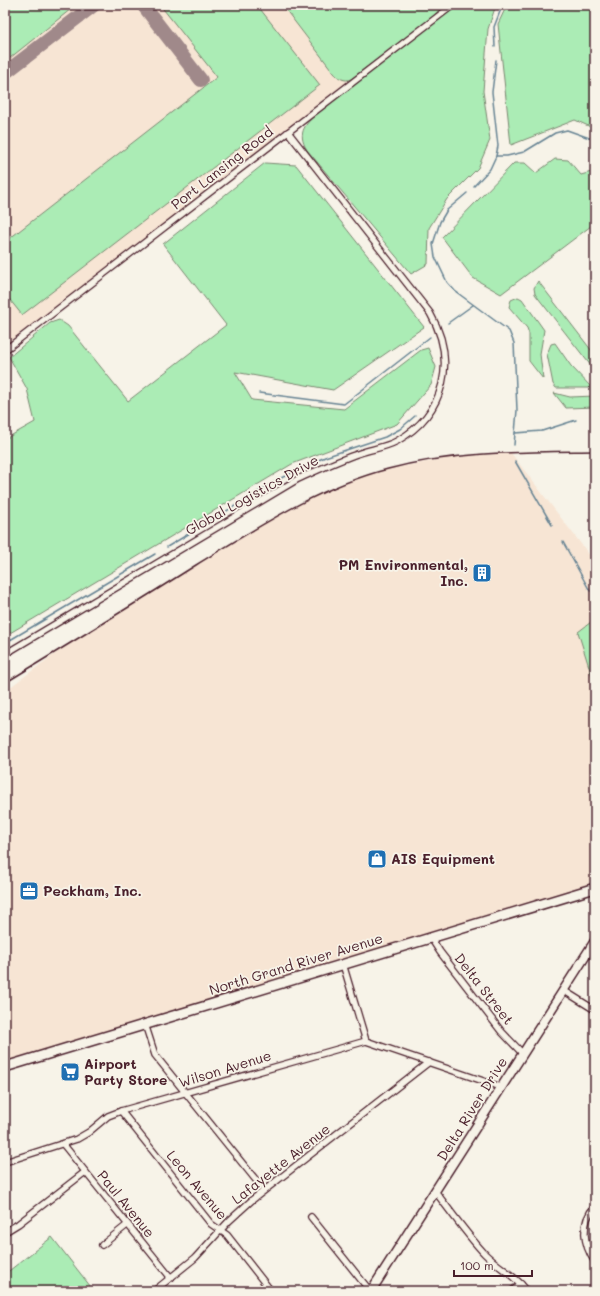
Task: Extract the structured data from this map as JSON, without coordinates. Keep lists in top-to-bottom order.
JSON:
{
  "streets": {
    "main road": ["North Grand River Avenue"],
    "street": [
      "Port Lansing Road",
      "Global Logistics Drive",
      "Delta Street",
      "Wilson Avenue",
      "Delta River Drive",
      "Lafayette Avenue",
      "Leon Avenue",
      "Paul Avenue"
    ]
  },
  "crossings": [
    ["Port Lansing Road", "Global Logistics Drive"],
    ["North Grand River Avenue", "Delta Street"],
    ["Delta Street", "Delta River Drive"],
    ["Wilson Avenue", "Leon Avenue"],
    ["Wilson Avenue", "Paul Avenue"],
    ["Lafayette Avenue", "Leon Avenue"],
    ["Lafayette Avenue", "Paul Avenue"]
  ],
  "places": {
    "building": ["PM Environmental, Inc."],
    "shop": ["AIS Equipment"],
    "office": ["Peckham, Inc."],
    "supermarket": ["Airport Party Store"]
  },
  "scale_bar": "100 m"
}
